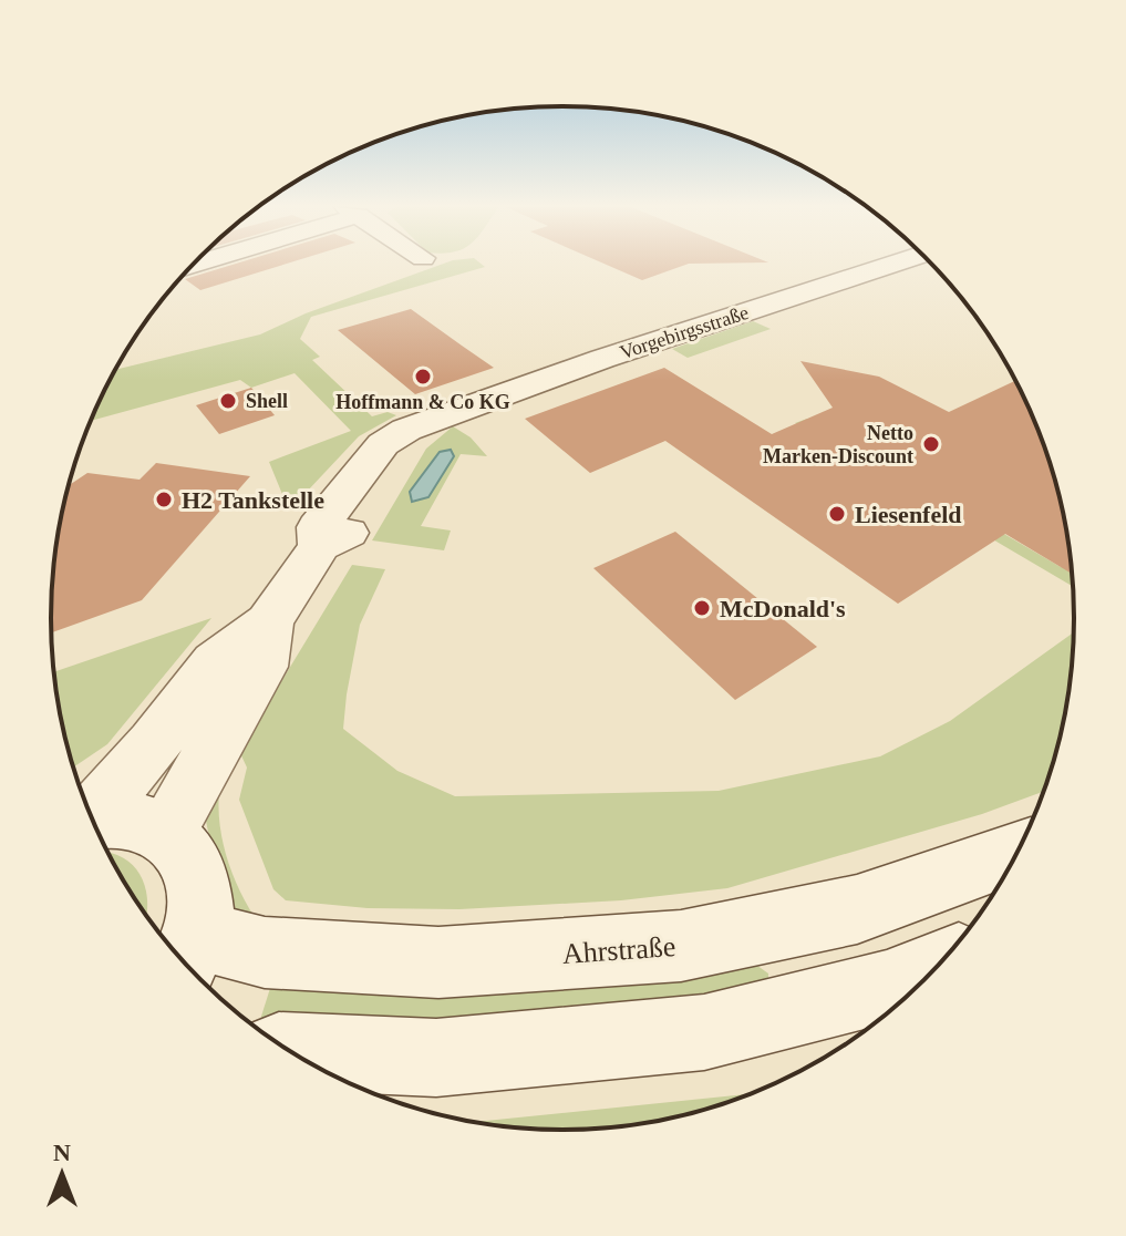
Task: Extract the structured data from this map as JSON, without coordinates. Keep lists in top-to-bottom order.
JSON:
{
  "streets": {
    "street": ["Vorgebirgsstraße", "Ahrstraße"]
  },
  "places": [
    "Hoffmann & Co KG",
    "Shell",
    "Netto Marken-Discount",
    "H2 Tankstelle",
    "Liesenfeld",
    "McDonald's"
  ],
  "north": "top"
}
